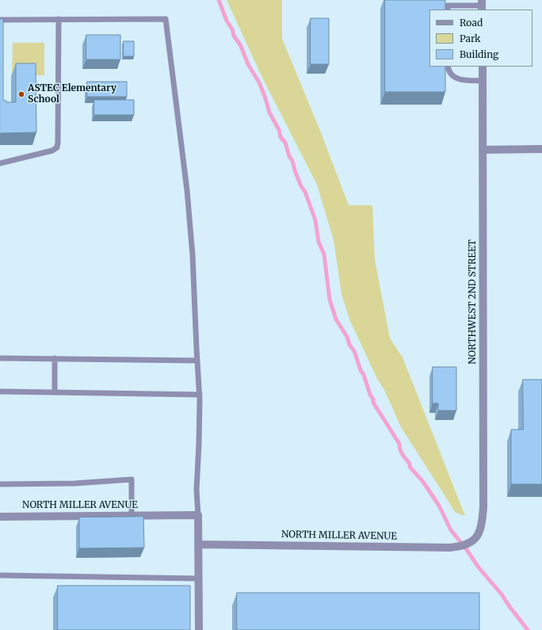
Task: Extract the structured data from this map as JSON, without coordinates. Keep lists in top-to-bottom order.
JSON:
{
  "streets": {
    "street": ["NORTHWEST 2ND STREET", "NORTH MILLER AVENUE"]
  },
  "crossings": [
    ["NORTHWEST 2ND STREET", "NORTH MILLER AVENUE"]
  ],
  "places": ["ASTEC Elementary School"],
  "legend": ["Road", "Park", "Building"]
}
